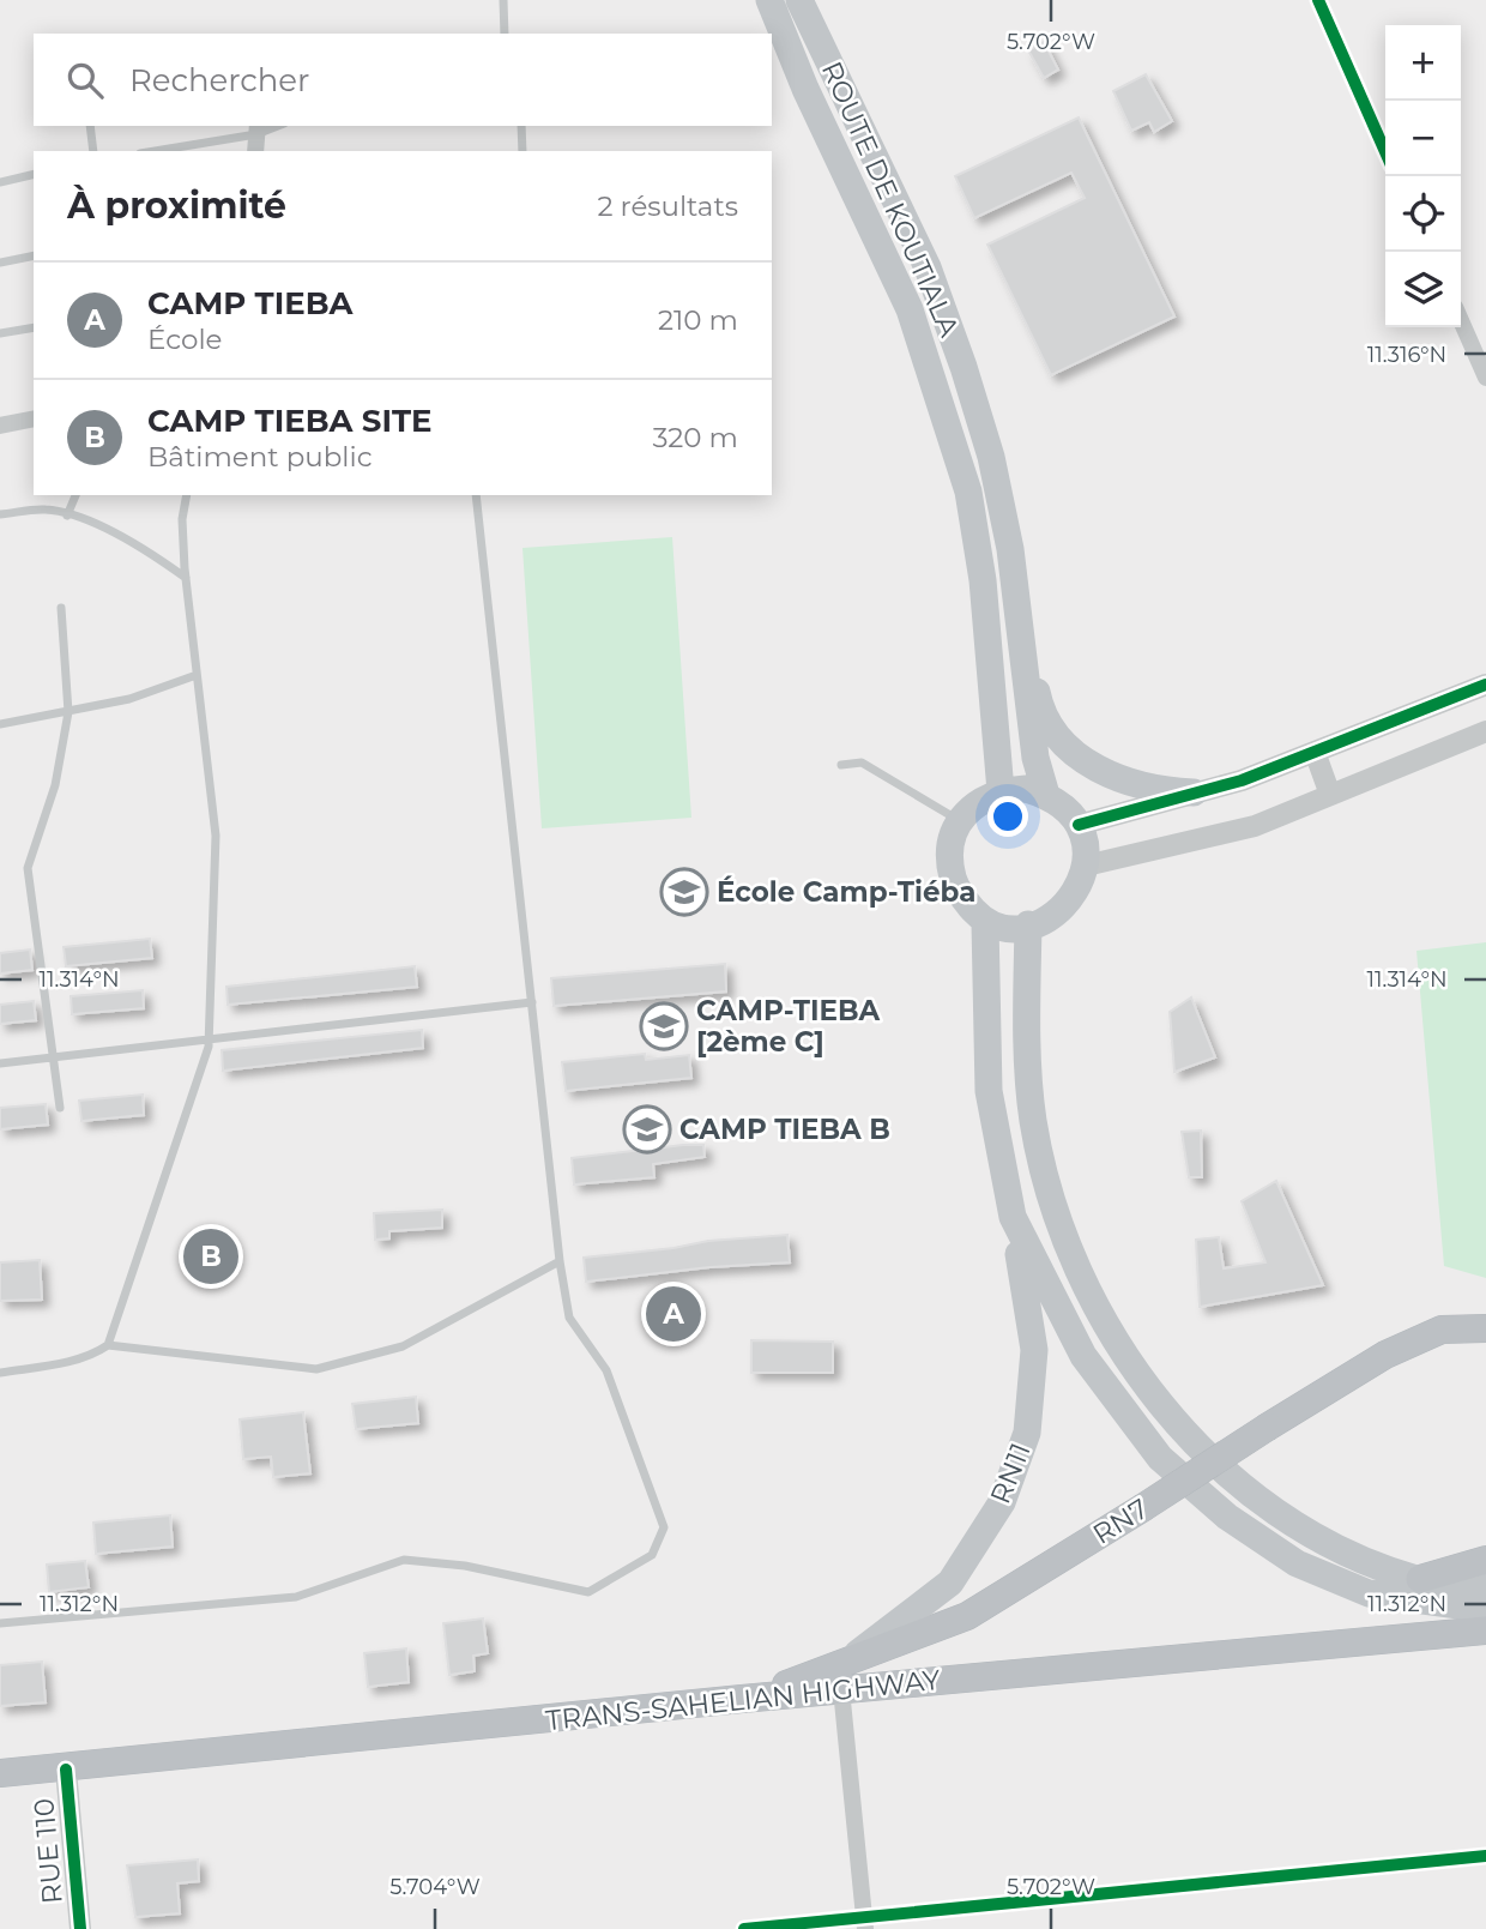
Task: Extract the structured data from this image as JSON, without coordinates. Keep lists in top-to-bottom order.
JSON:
{
  "streets": {
    "highway": ["RN7", "TRANS-SAHELIAN HIGHWAY"],
    "main road": ["ROUTE DE KOUTIALA", "RN11"],
    "street": ["RUE 110"]
  },
  "crossings": [
    ["ROUTE DE KOUTIALA", "RN11"],
    ["RN11", "RN7"],
    ["RN11", "TRANS-SAHELIAN HIGHWAY"],
    ["RN7", "TRANS-SAHELIAN HIGHWAY"],
    ["TRANS-SAHELIAN HIGHWAY", "RUE 110"]
  ],
  "places": {
    "school or university": ["École Camp-Tiéba", "CAMP-TIEBA [2ème C]", "CAMP TIEBA B"]
  },
  "page": {
    "map_buttons": ["+", "−"],
    "search": "Rechercher",
    "heading": ["À proximité", "2 résultats"],
    "list": [
      {
        "mark": "A",
        "name": "CAMP TIEBA",
        "note": "École",
        "value": "210 m"
      },
      {
        "mark": "B",
        "name": "CAMP TIEBA SITE",
        "note": "Bâtiment public",
        "value": "320 m"
      }
    ],
    "pins": ["B", "A"]
  },
  "coordinates": [
    "5.702°W",
    "11.316°N",
    "11.314°N",
    "11.312°N",
    "5.704°W"
  ]
}
